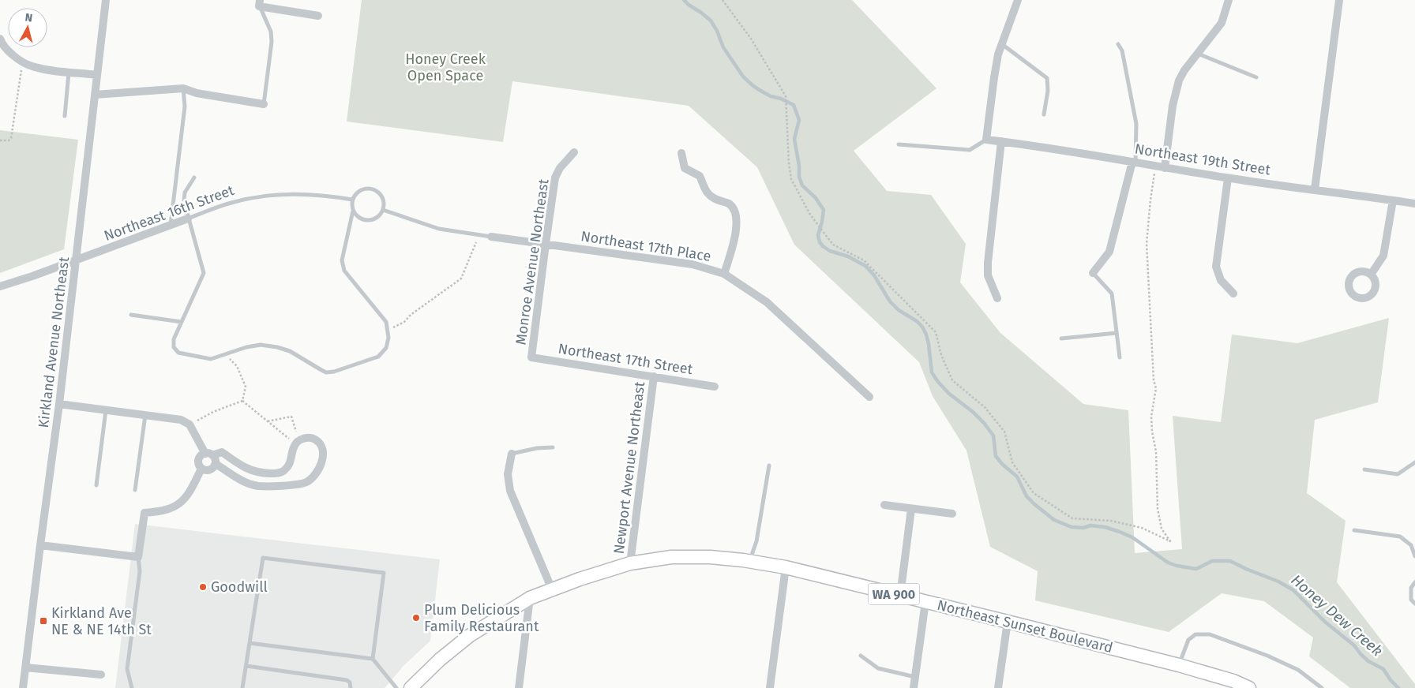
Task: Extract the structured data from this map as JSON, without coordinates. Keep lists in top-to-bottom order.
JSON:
{
  "streets": {
    "main road": ["WA 900", "Northeast Sunset Boulevard"],
    "street": [
      "Northeast 19th Street",
      "Northeast 16th Street",
      "Northeast 17th Place",
      "Monroe Avenue Northeast",
      "Kirkland Avenue Northeast",
      "Northeast 17th Street",
      "Newport Avenue Northeast"
    ]
  },
  "crossings": [
    ["Northeast 16th Street", "Kirkland Avenue Northeast"],
    ["Northeast 17th Place", "Monroe Avenue Northeast"],
    ["Monroe Avenue Northeast", "Northeast 17th Street"],
    ["Northeast 17th Street", "Newport Avenue Northeast"],
    ["Newport Avenue Northeast", "Northeast Sunset Boulevard"]
  ],
  "water": ["Honey Dew Creek"],
  "parks": ["Honey Creek Open Space"],
  "places": {
    "other": ["Goodwill", "Plum Delicious Family Restaurant"],
    "transit": ["Kirkland Ave NE & NE 14th St"]
  },
  "north": "top"
}
